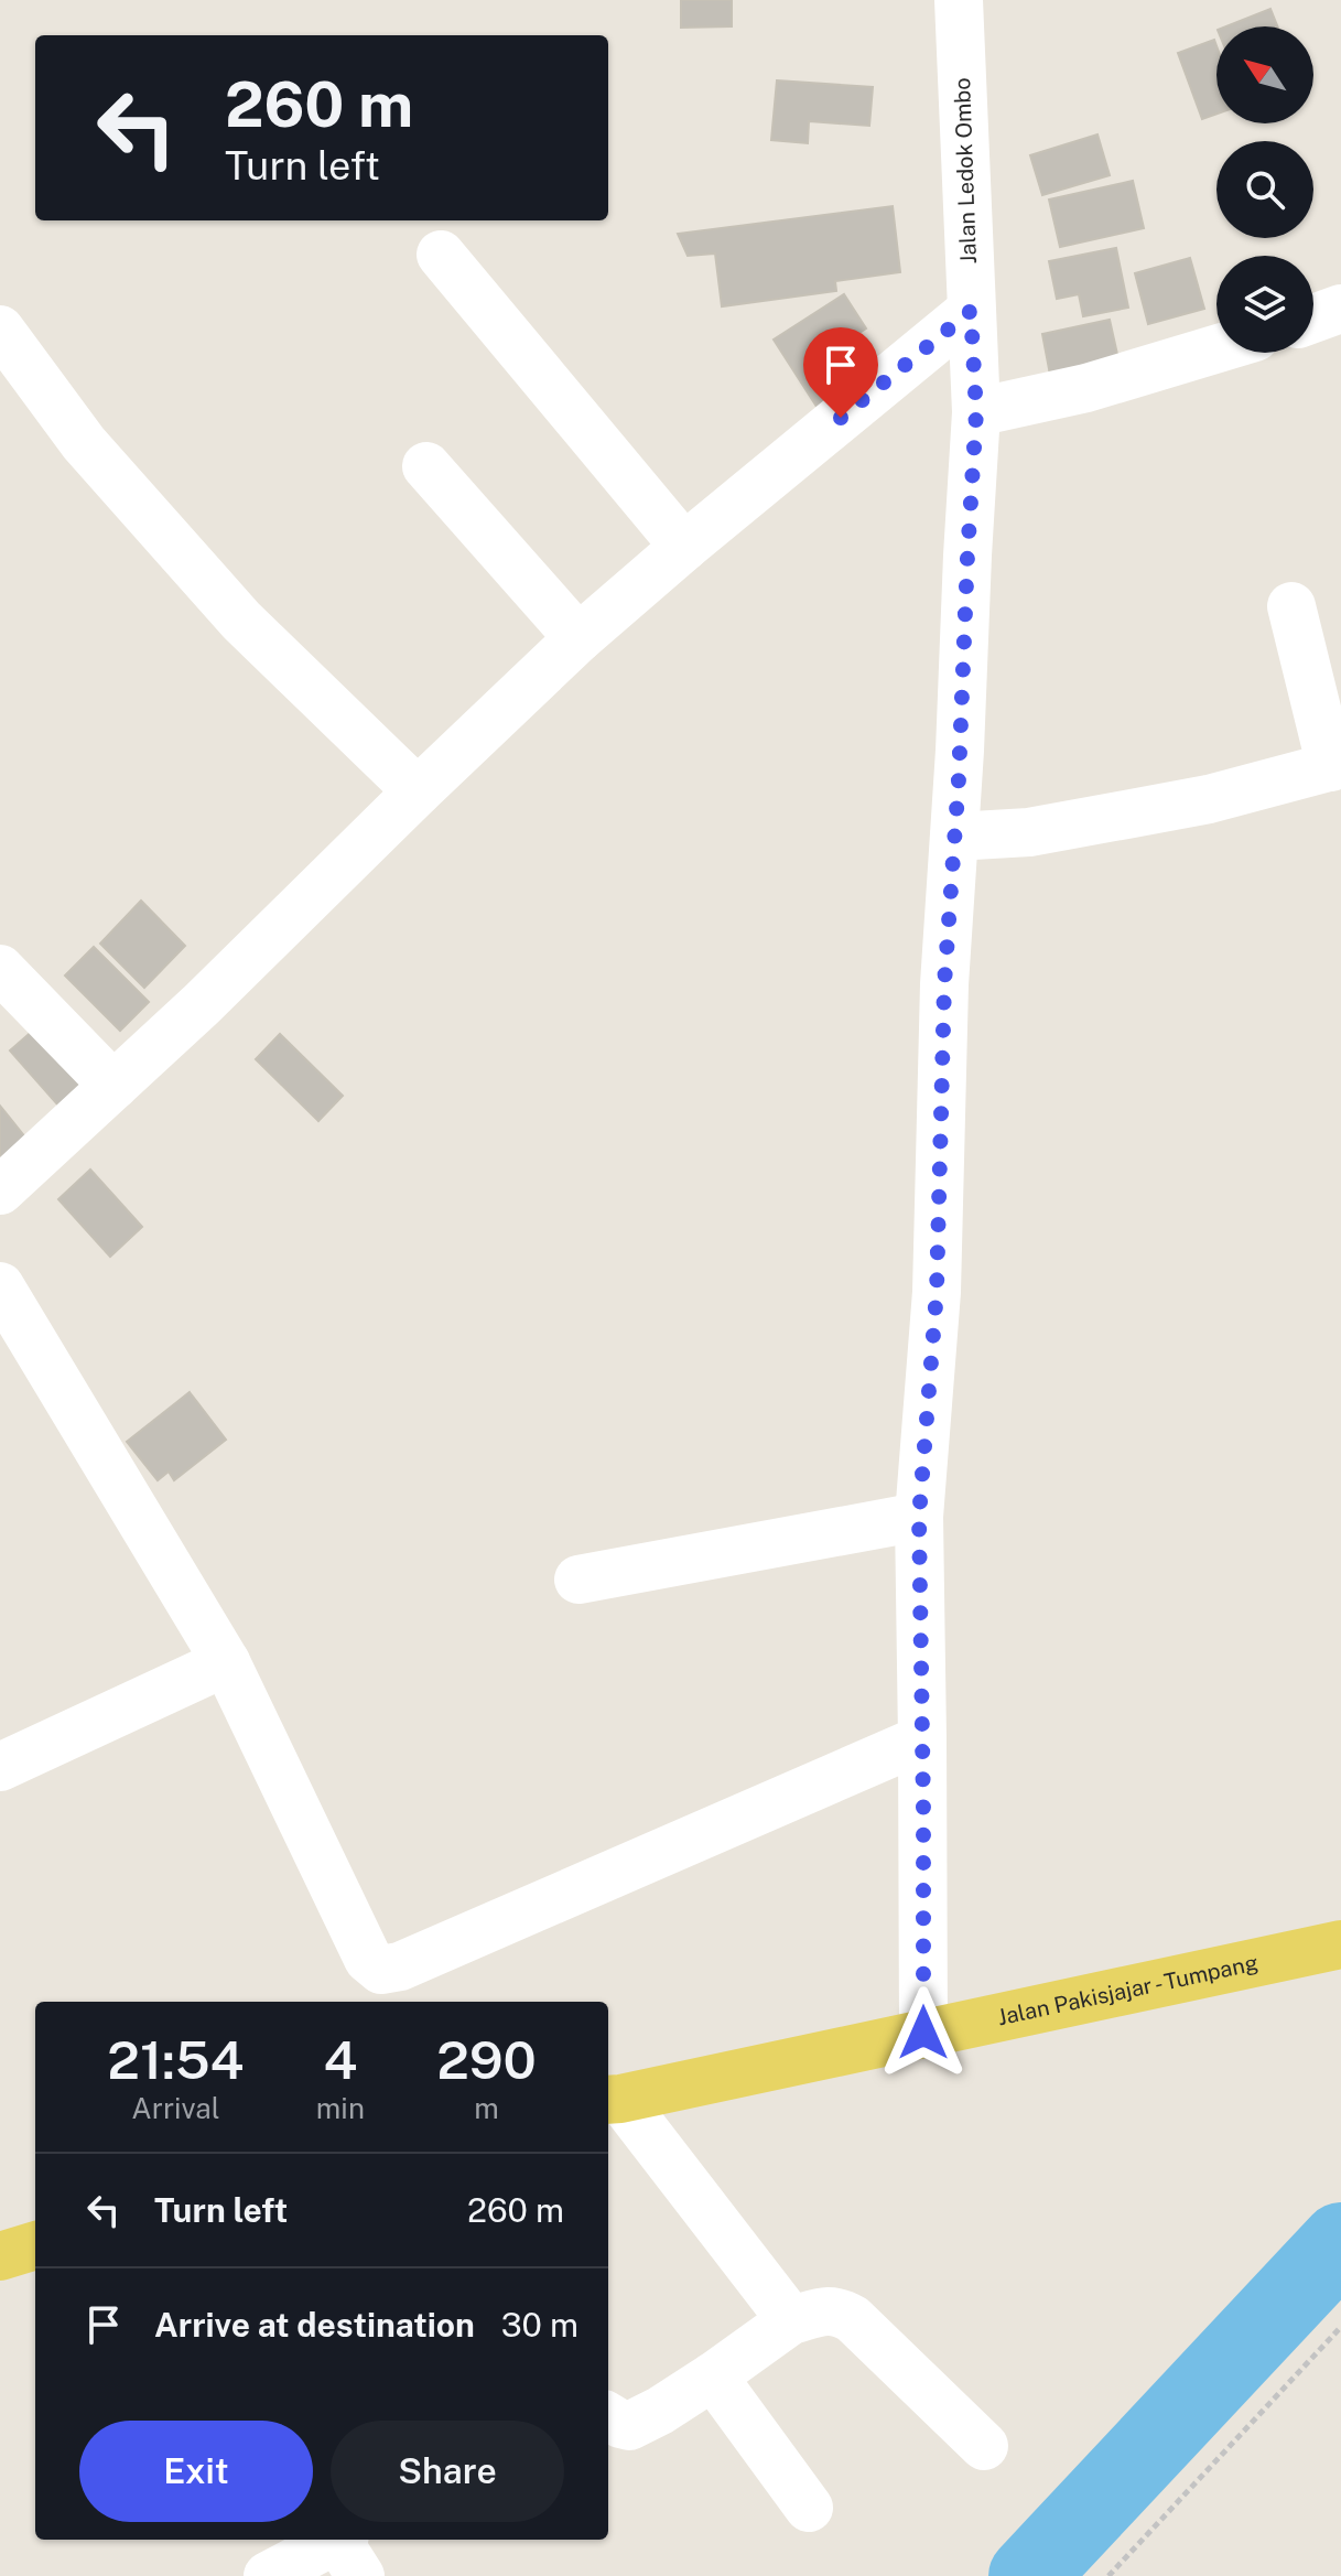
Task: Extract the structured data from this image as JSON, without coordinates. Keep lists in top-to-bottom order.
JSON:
{
  "streets": {
    "main road": ["Jalan Pakisjajar - Tumpang"],
    "street": ["Jalan Ledok Ombo"]
  },
  "crossings": [
    ["Jalan Ledok Ombo", "Jalan Pakisjajar - Tumpang"]
  ],
  "north": "top left",
  "page": {
    "turn": ["260 m", "Turn left"],
    "eta": [
      "21:54",
      "Arrival",
      "4",
      "min",
      "290",
      "m"
    ],
    "list": [
      {
        "name": "Turn left",
        "value": "260 m"
      },
      {
        "name": "Arrive at destination",
        "value": "30 m"
      }
    ],
    "buttons": ["Exit", "Share"]
  }
}
